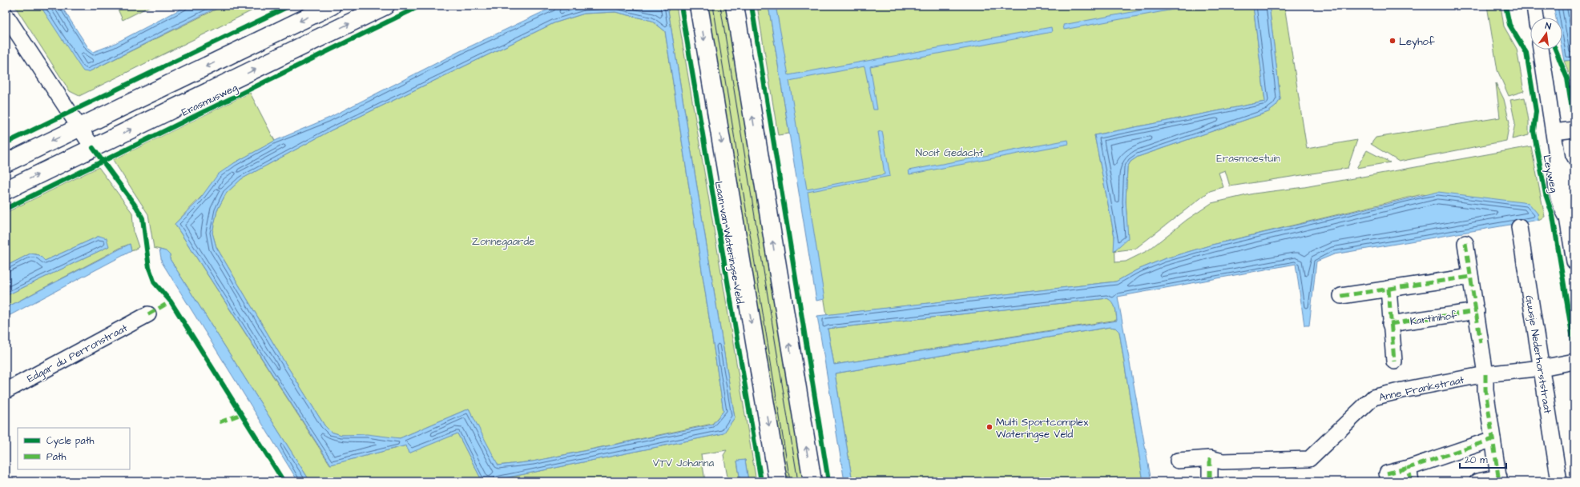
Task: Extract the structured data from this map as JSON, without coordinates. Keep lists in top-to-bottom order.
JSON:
{
  "streets": {
    "street": [
      "Erasmusweg",
      "Leyweg",
      "Laan van Wateringse Veld",
      "Kartinihof",
      "Edgar du Perronstraat",
      "Guusje Nederhorststraat",
      "Anne Frankstraat"
    ]
  },
  "crossings": [
    ["Guusje Nederhorststraat", "Anne Frankstraat"]
  ],
  "parks": [
    "Nooit Gedacht",
    "Erasmoestuin",
    "Zonnegaarde",
    "VTV Johanna"
  ],
  "places": ["Leyhof", "Multi Sportcomplex Wateringse Veld"],
  "legend": ["Cycle path", "Path"],
  "scale_bar": "20 m",
  "north": "top"
}
